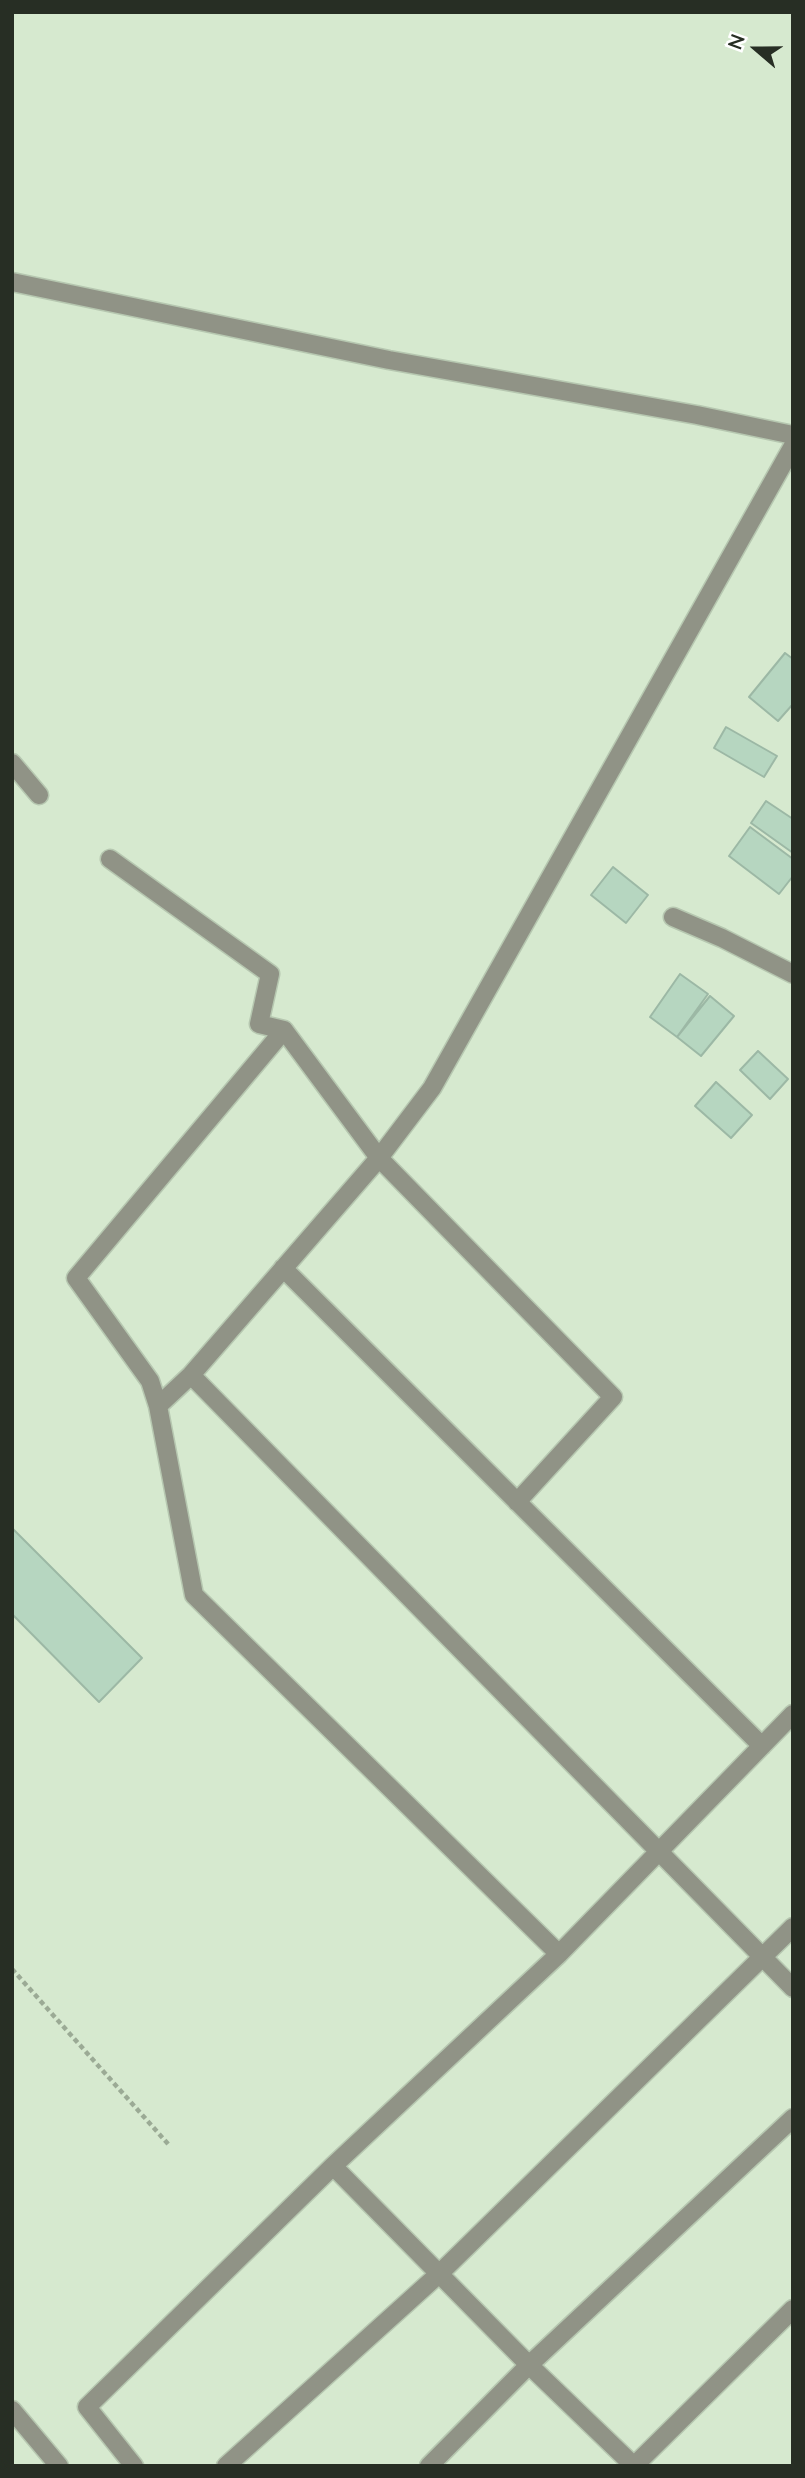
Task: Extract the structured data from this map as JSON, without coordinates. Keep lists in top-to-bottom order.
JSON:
{
  "north": "left"
}
